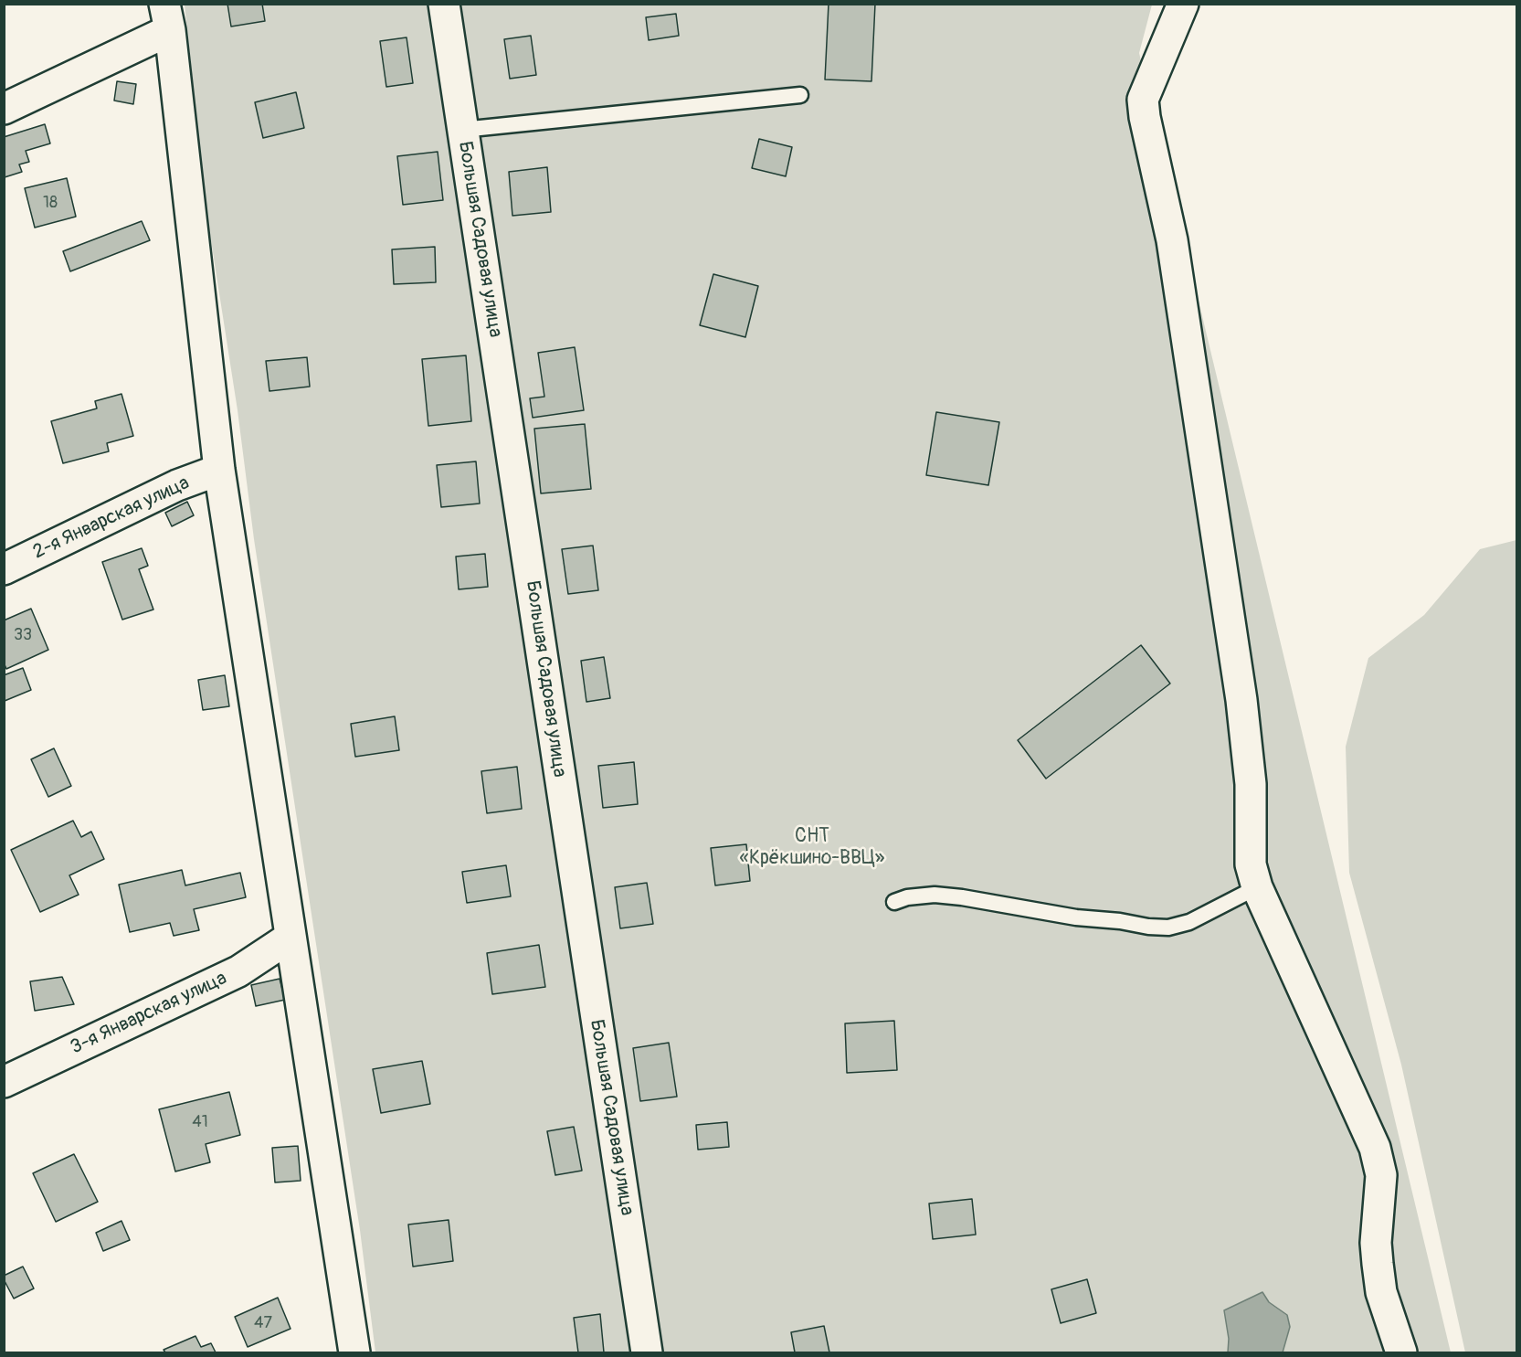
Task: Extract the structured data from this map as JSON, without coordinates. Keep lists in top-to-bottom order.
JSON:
{
  "streets": {
    "street": ["Большая Садовая улица", "2-я Январская улица", "3-я Январская улица"]
  },
  "parks": ["СНТ «Крёкшино-ВВЦ»"],
  "house_numbers": [
    "18",
    "33",
    "41",
    "47"
  ]
}
